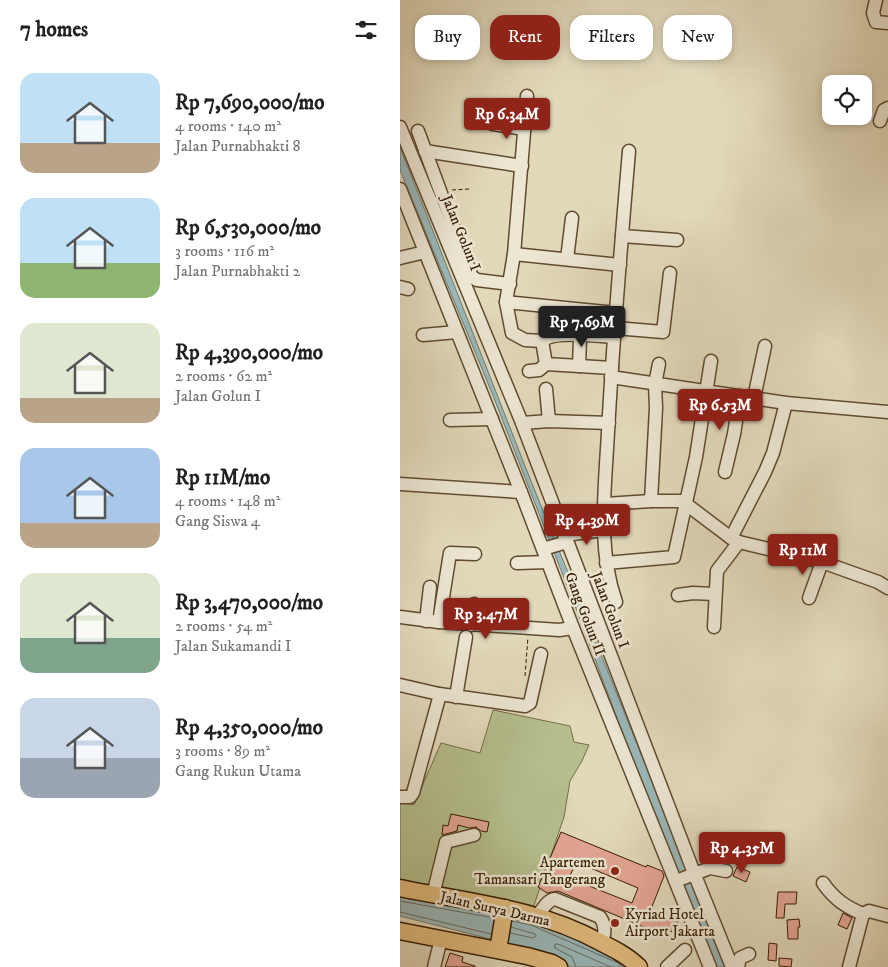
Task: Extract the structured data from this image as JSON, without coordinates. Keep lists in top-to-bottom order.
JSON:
{
  "streets": {
    "main road": ["Jalan Surya Darma"],
    "street": ["Jalan Golun I", "Gang Golun II"]
  },
  "crossings": [
    ["Jalan Golun I", "Gang Golun II"]
  ],
  "places": ["Apartemen Tamansari Tangerang", "Kyriad Hotel Airport Jakarta"],
  "page": {
    "heading": "7 homes",
    "chip": [
      "Buy",
      "Rent",
      "Filters",
      "New"
    ],
    "list": [
      {
        "name": "Rp 7,690,000/mo",
        "note": "4 rooms · 140 m² · Jalan Purnabhakti 8"
      },
      {
        "name": "Rp 6,530,000/mo",
        "note": "3 rooms · 116 m² · Jalan Purnabhakti 2"
      },
      {
        "name": "Rp 4,390,000/mo",
        "note": "2 rooms · 62 m² · Jalan Golun I"
      },
      {
        "name": "Rp 11M/mo",
        "note": "4 rooms · 148 m² · Gang Siswa 4"
      },
      {
        "name": "Rp 3,470,000/mo",
        "note": "2 rooms · 54 m² · Jalan Sukamandi I"
      },
      {
        "name": "Rp 4,350,000/mo",
        "note": "3 rooms · 89 m² · Gang Rukun Utama"
      }
    ],
    "price": [
      "Rp 6.34M",
      "Rp 7.69M",
      "Rp 6.53M",
      "Rp 4.39M",
      "Rp 11M",
      "Rp 3.47M",
      "Rp 4.35M"
    ]
  }
}
